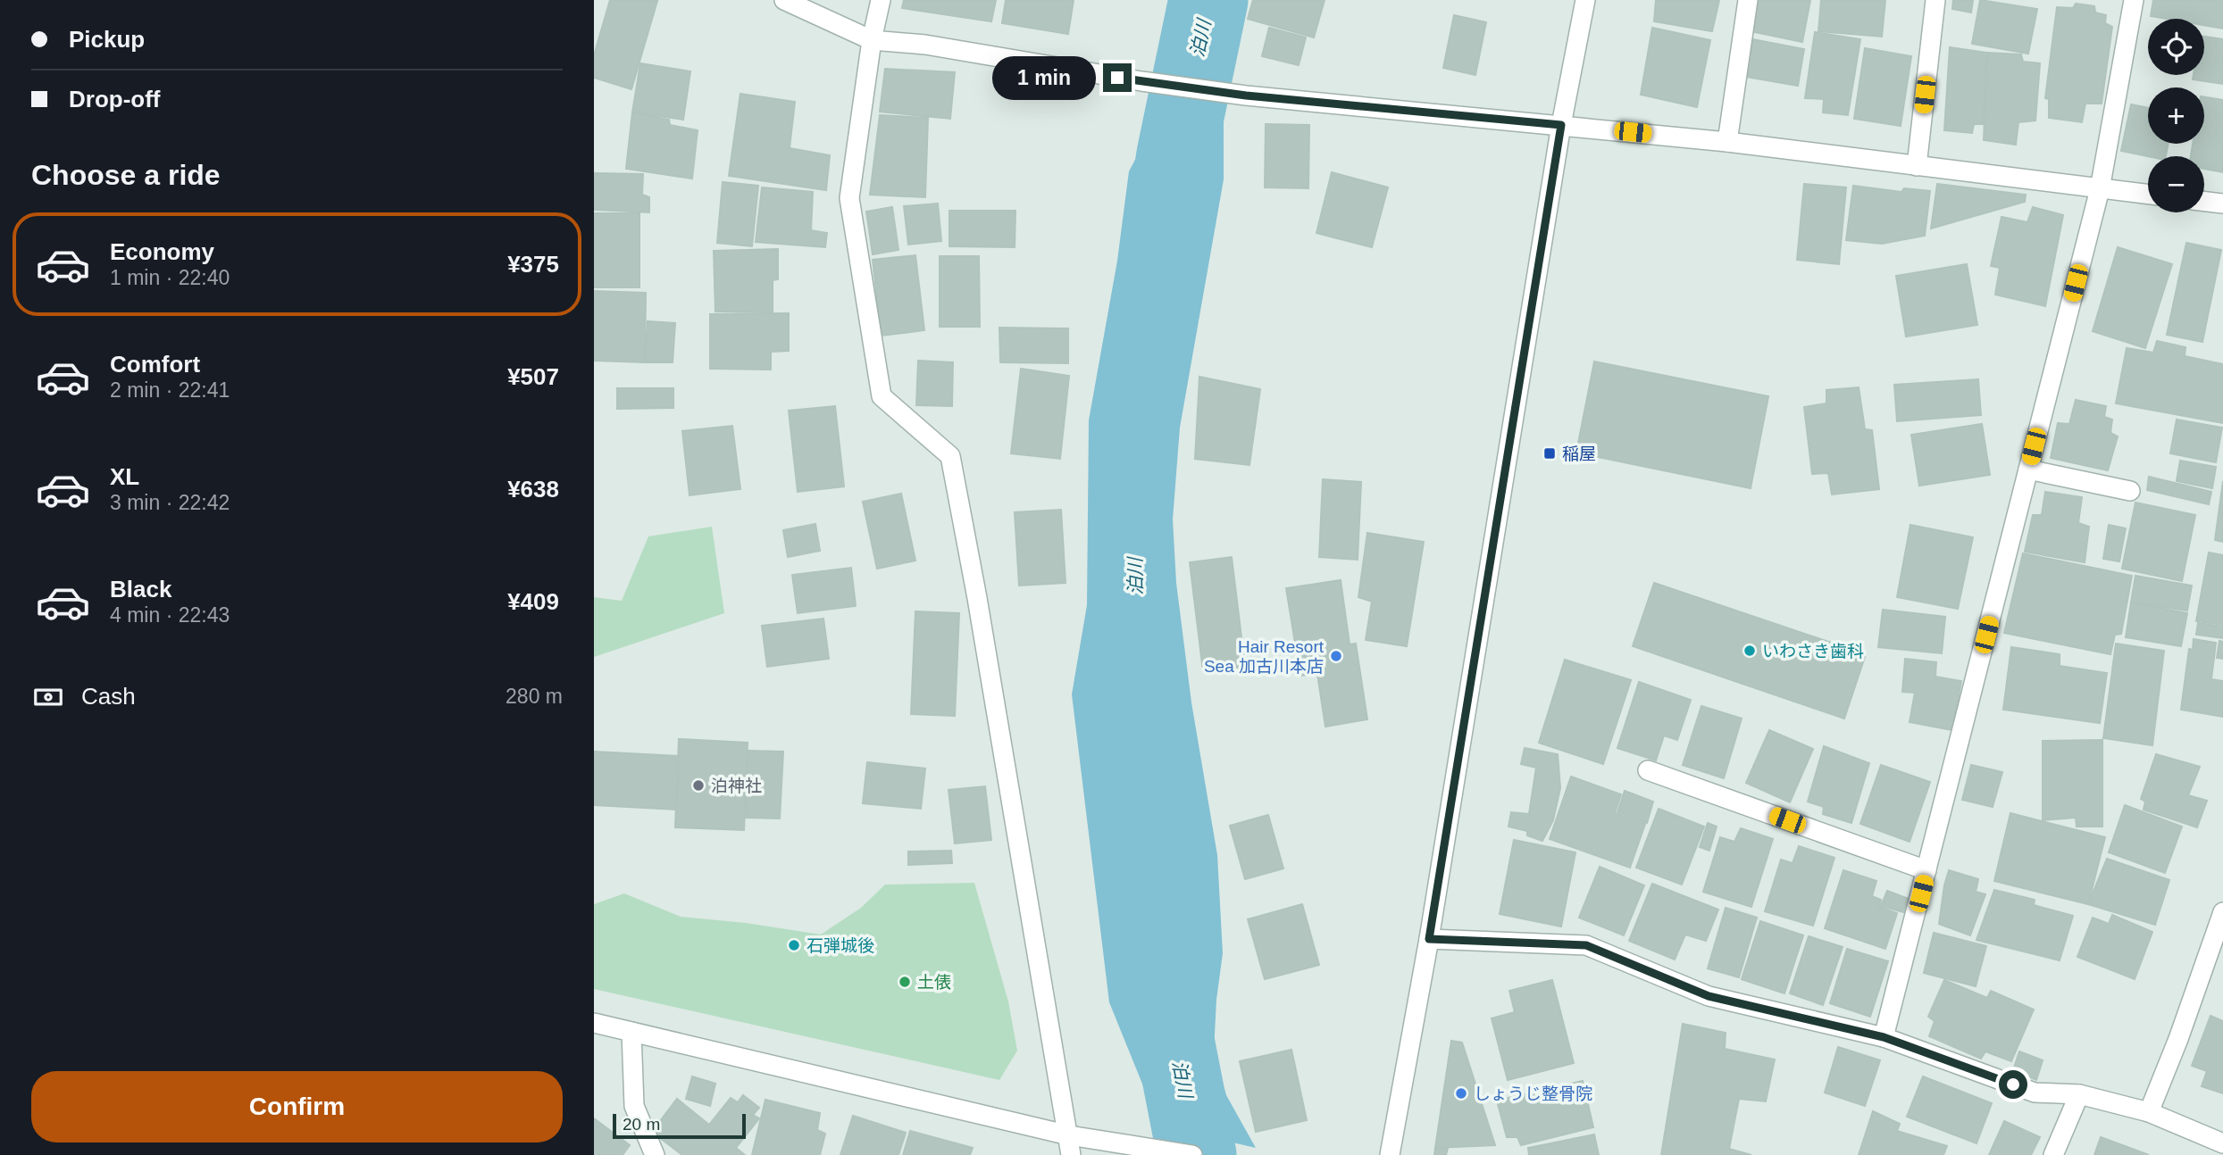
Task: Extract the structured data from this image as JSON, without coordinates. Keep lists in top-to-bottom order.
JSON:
{
  "water": ["泊川"],
  "places": {
    "transit": ["稲屋"],
    "other": [
      "いわさき歯科",
      "Hair Resort Sea 加古川本店",
      "泊神社",
      "石弾城後",
      "土俵",
      "しょうじ整骨院"
    ]
  },
  "scale_bar": "20 m",
  "page": {
    "banner": ["Pickup", "Drop-off"],
    "map_buttons": ["+", "−"],
    "bubble": "1 min",
    "heading": "Choose a ride",
    "list": [
      {
        "name": "Economy",
        "note": "1 min · 22:40",
        "value": "¥375"
      },
      {
        "name": "Comfort",
        "note": "2 min · 22:41",
        "value": "¥507"
      },
      {
        "name": "XL",
        "note": "3 min · 22:42",
        "value": "¥638"
      },
      {
        "name": "Black",
        "note": "4 min · 22:43",
        "value": "¥409"
      }
    ],
    "pay": ["Cash", "280 m"],
    "buttons": "Confirm",
    "scale": "20 m"
  }
}
